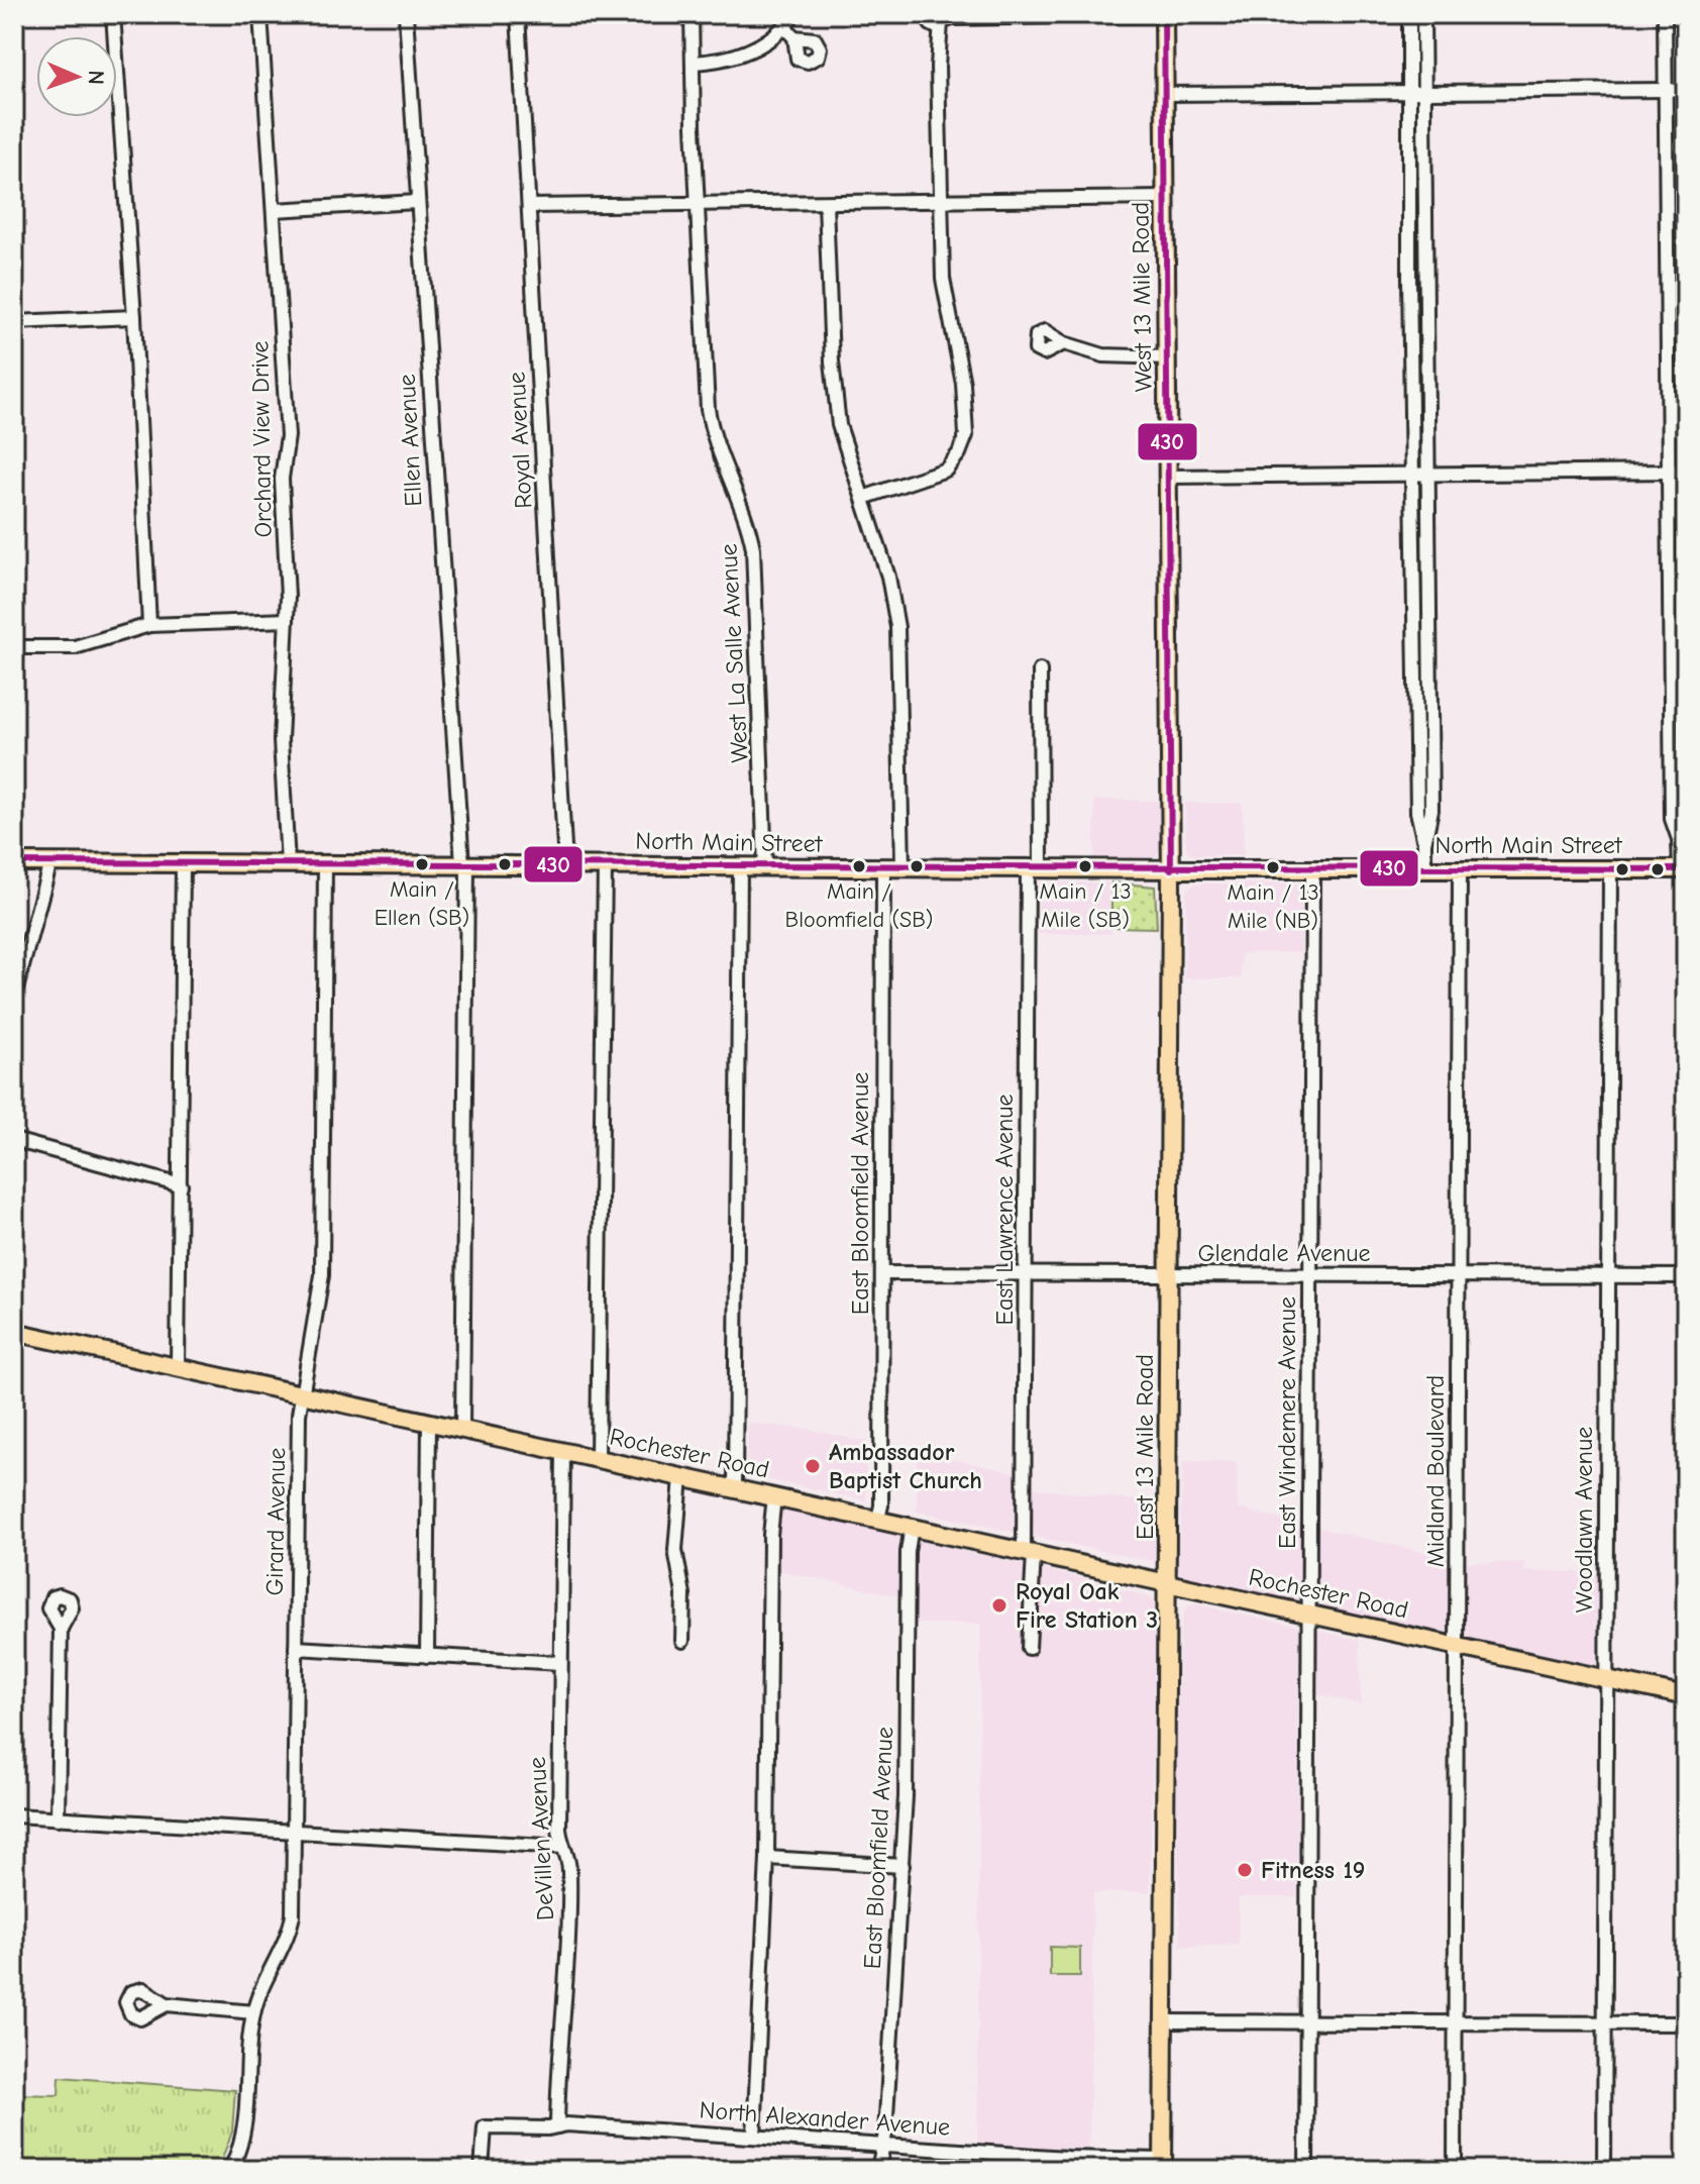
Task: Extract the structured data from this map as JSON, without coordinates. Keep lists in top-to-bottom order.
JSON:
{
  "streets": {
    "main road": [
      "West 13 Mile Road",
      "North Main Street",
      "East 13 Mile Road",
      "Rochester Road"
    ],
    "street": [
      "Orchard View Drive",
      "Ellen Avenue",
      "Royal Avenue",
      "West La Salle Avenue",
      "East Bloomfield Avenue",
      "East Lawrence Avenue",
      "Glendale Avenue",
      "East Windemere Avenue",
      "Midland Boulevard",
      "Woodlawn Avenue",
      "Girard Avenue",
      "DeVillen Avenue",
      "North Alexander Avenue"
    ]
  },
  "crossings": [
    ["West 13 Mile Road", "North Main Street"],
    ["West 13 Mile Road", "East 13 Mile Road"],
    ["Orchard View Drive", "North Main Street"],
    ["Ellen Avenue", "North Main Street"],
    ["Ellen Avenue", "Rochester Road"],
    ["Royal Avenue", "North Main Street"],
    ["West La Salle Avenue", "North Main Street"],
    ["North Main Street", "East Bloomfield Avenue"],
    ["North Main Street", "East Lawrence Avenue"],
    ["North Main Street", "East Windemere Avenue"],
    ["North Main Street", "East 13 Mile Road"],
    ["North Main Street", "Midland Boulevard"],
    ["North Main Street", "Woodlawn Avenue"],
    ["North Main Street", "Girard Avenue"],
    ["East Bloomfield Avenue", "Glendale Avenue"],
    ["East Bloomfield Avenue", "Rochester Road"],
    ["East Bloomfield Avenue", "North Alexander Avenue"],
    ["East Lawrence Avenue", "Glendale Avenue"],
    ["East Lawrence Avenue", "Rochester Road"],
    ["Glendale Avenue", "East Windemere Avenue"],
    ["Glendale Avenue", "East 13 Mile Road"],
    ["Glendale Avenue", "Midland Boulevard"],
    ["Glendale Avenue", "Woodlawn Avenue"],
    ["East Windemere Avenue", "Rochester Road"],
    ["East 13 Mile Road", "Rochester Road"],
    ["East 13 Mile Road", "North Alexander Avenue"],
    ["Rochester Road", "Midland Boulevard"],
    ["Rochester Road", "Woodlawn Avenue"],
    ["Rochester Road", "Girard Avenue"],
    ["Rochester Road", "DeVillen Avenue"],
    ["DeVillen Avenue", "North Alexander Avenue"]
  ],
  "places": [
    "Main / Ellen (SB)",
    "Main / Bloomfield (SB)",
    "Main / 13 Mile (SB)",
    "Main / 13 Mile (NB)",
    "Ambassador Baptist Church",
    "Royal Oak Fire Station 3",
    "Fitness 19"
  ],
  "lines": ["transit line 430"],
  "north": "right"
}
